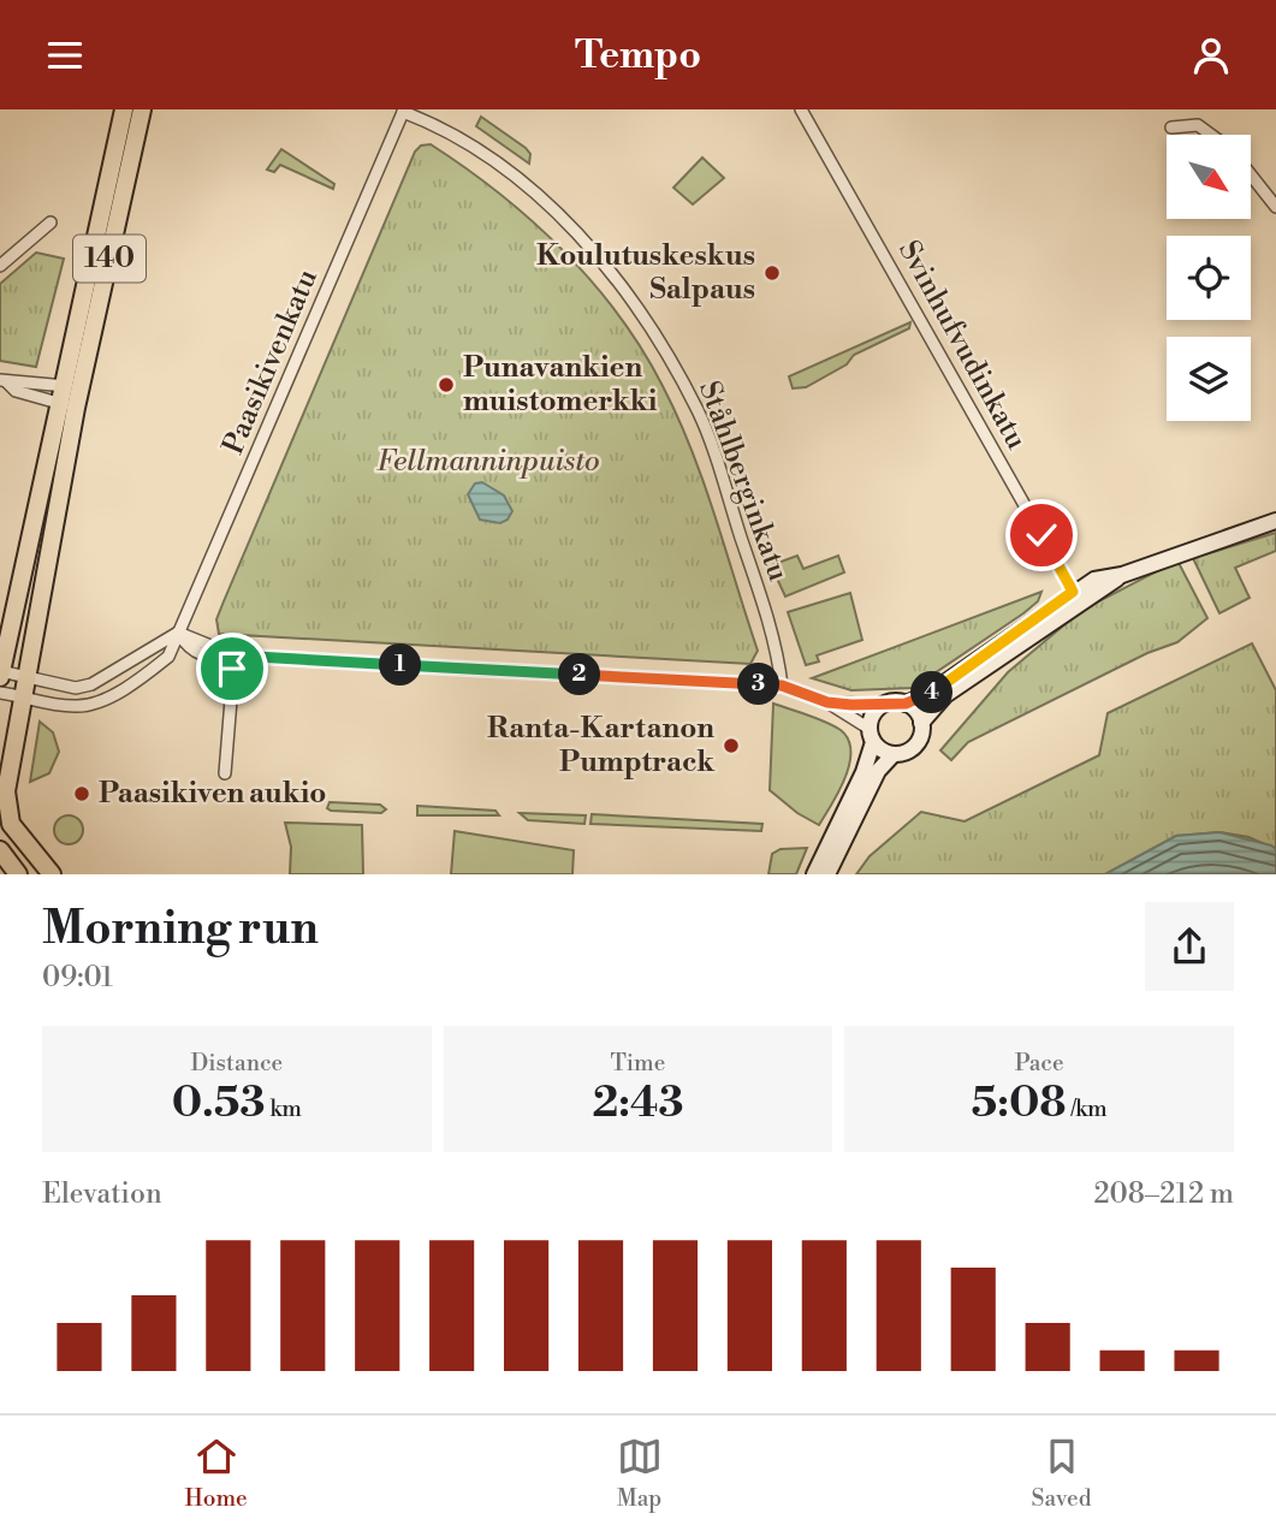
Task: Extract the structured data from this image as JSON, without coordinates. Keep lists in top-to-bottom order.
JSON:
{
  "streets": {
    "main road": ["140"],
    "street": ["Svinhufvudinkatu", "Paasikivenkatu", "Ståhlberginkatu"]
  },
  "crossings": [
    ["140", "Paasikivenkatu"],
    ["Paasikivenkatu", "Ståhlberginkatu"]
  ],
  "parks": ["Fellmanninpuisto"],
  "places": [
    "Koulutuskeskus Salpaus",
    "Punavankien muistomerkki",
    "Ranta-Kartanon Pumptrack",
    "Paasikiven aukio"
  ],
  "north": "bottom right",
  "page": {
    "header": "Tempo",
    "pins": [
      "1",
      "2",
      "3",
      "4"
    ],
    "heading": ["Morning run", "09:01"],
    "stats": [
      ["Distance", "0.53 km"],
      ["Time", "2:43"],
      ["Pace", "5:08 /km"]
    ],
    "chart": ["Elevation", "208–212 m"],
    "tabs": ["Home", "Map", "Saved"]
  }
}
